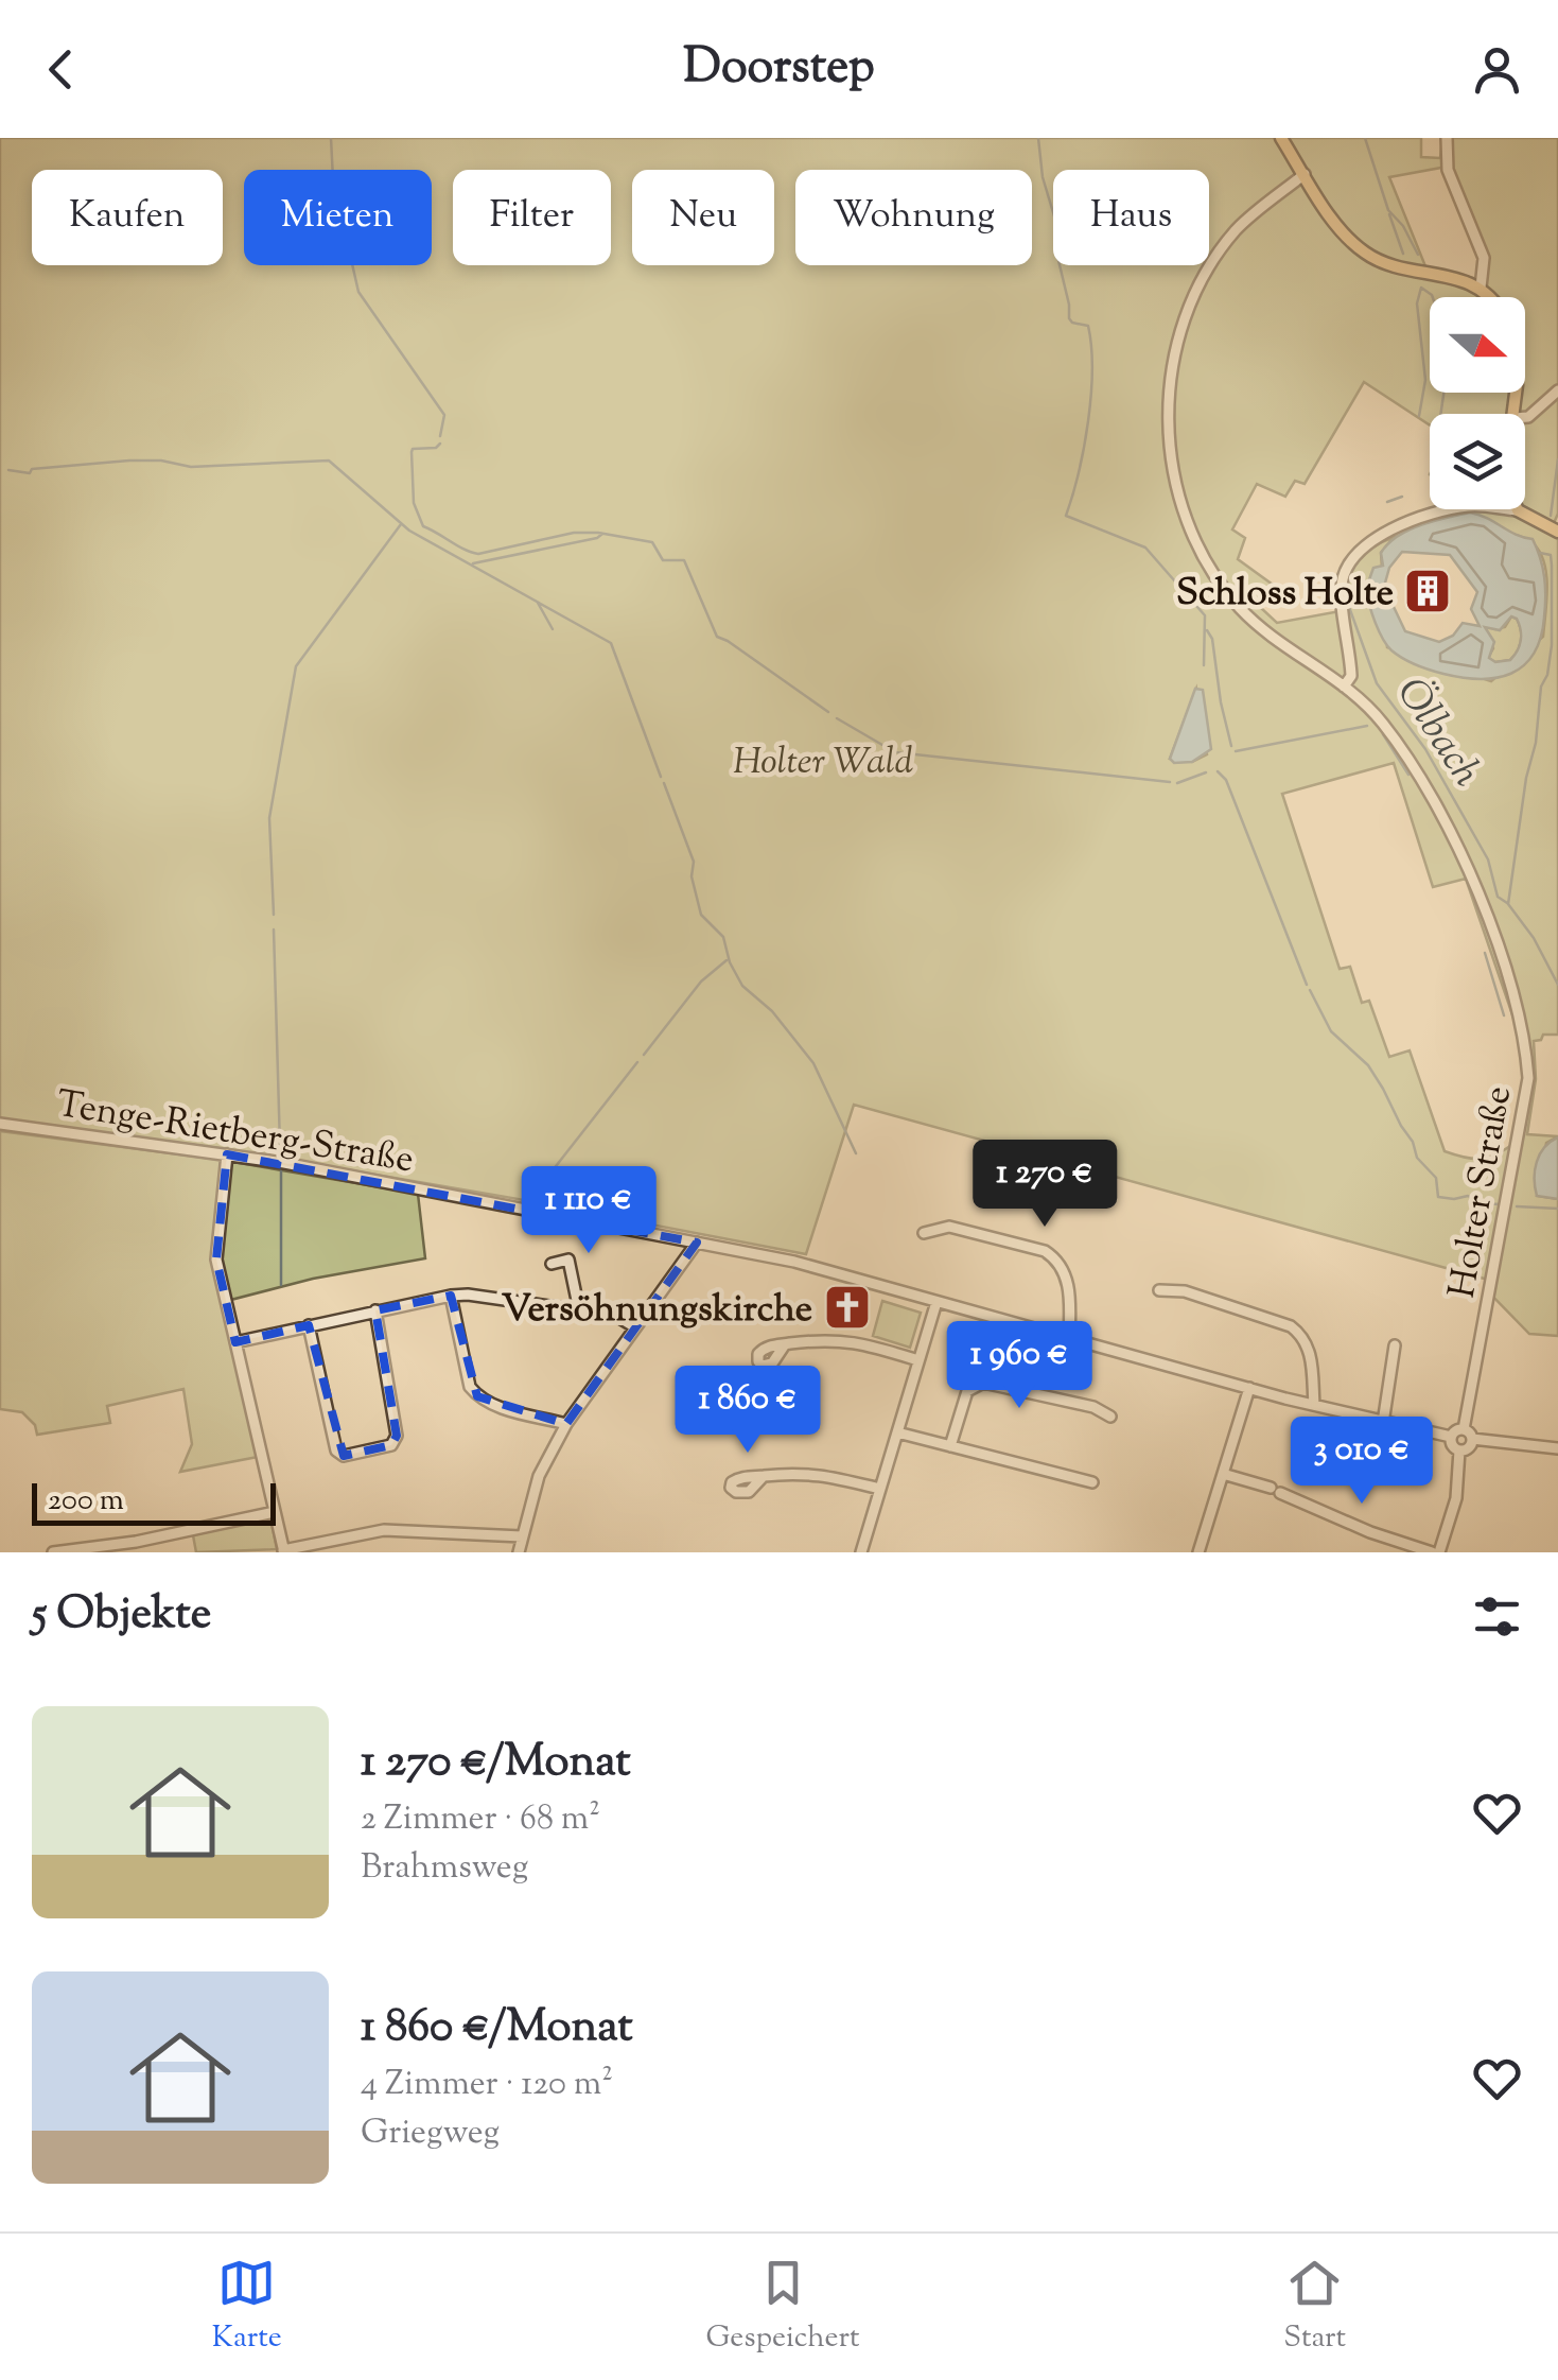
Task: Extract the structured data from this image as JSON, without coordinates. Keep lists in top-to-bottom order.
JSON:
{
  "streets": {
    "street": ["Tenge-Rietberg-Straße", "Holter Straße"]
  },
  "crossings": [
    ["Tenge-Rietberg-Straße", "Holter Straße"]
  ],
  "water": ["Ölbach"],
  "parks": ["Holter Wald"],
  "places": {
    "building": ["Schloss Holte"],
    "church": ["Versöhnungskirche"]
  },
  "scale_bar": "200 m",
  "north": "right",
  "page": {
    "header": "Doorstep",
    "chip": [
      "Kaufen",
      "Mieten",
      "Filter",
      "Neu",
      "Wohnung",
      "Haus"
    ],
    "price": [
      "1 270 €",
      "1 110 €",
      "1 960 €",
      "1 860 €",
      "3 010 €"
    ],
    "scale": "200 m",
    "heading": "5 Objekte",
    "list": [
      {
        "name": "1 270 €/Monat",
        "note": "2 Zimmer · 68 m² · Brahmsweg"
      },
      {
        "name": "1 860 €/Monat",
        "note": "4 Zimmer · 120 m² · Griegweg"
      }
    ],
    "tabs": ["Karte", "Gespeichert", "Start"]
  }
}
